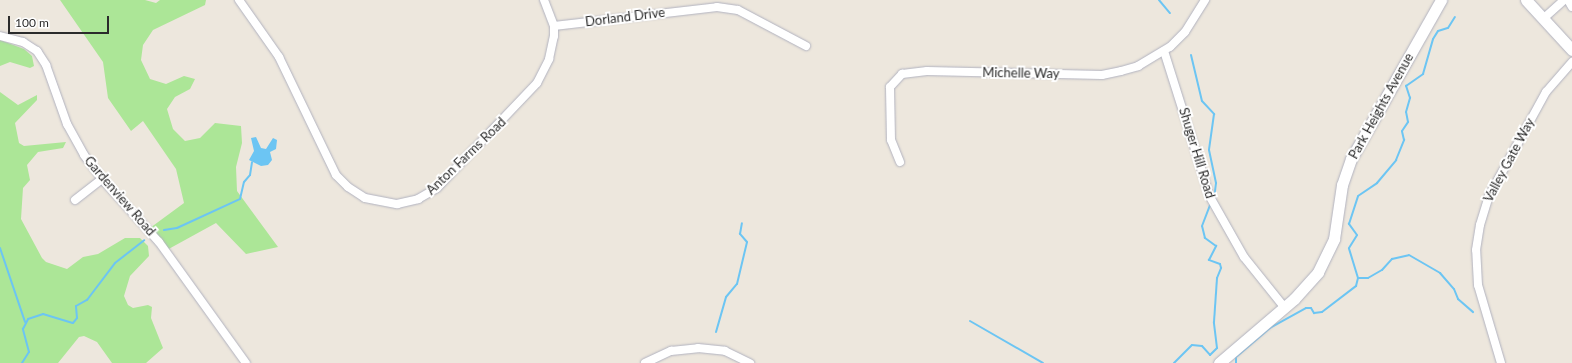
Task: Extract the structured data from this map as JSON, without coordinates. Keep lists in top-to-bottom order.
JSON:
{
  "streets": {
    "main road": ["Park Heights Avenue"],
    "street": [
      "Dorland Drive",
      "Michelle Way",
      "Shuger Hill Road",
      "Anton Farms Road",
      "Valley Gate Way",
      "Gardenview Road"
    ]
  },
  "crossings": [
    ["Dorland Drive", "Anton Farms Road"],
    ["Michelle Way", "Shuger Hill Road"],
    ["Park Heights Avenue", "Shuger Hill Road"]
  ],
  "scale_bar": "100 m"
}
